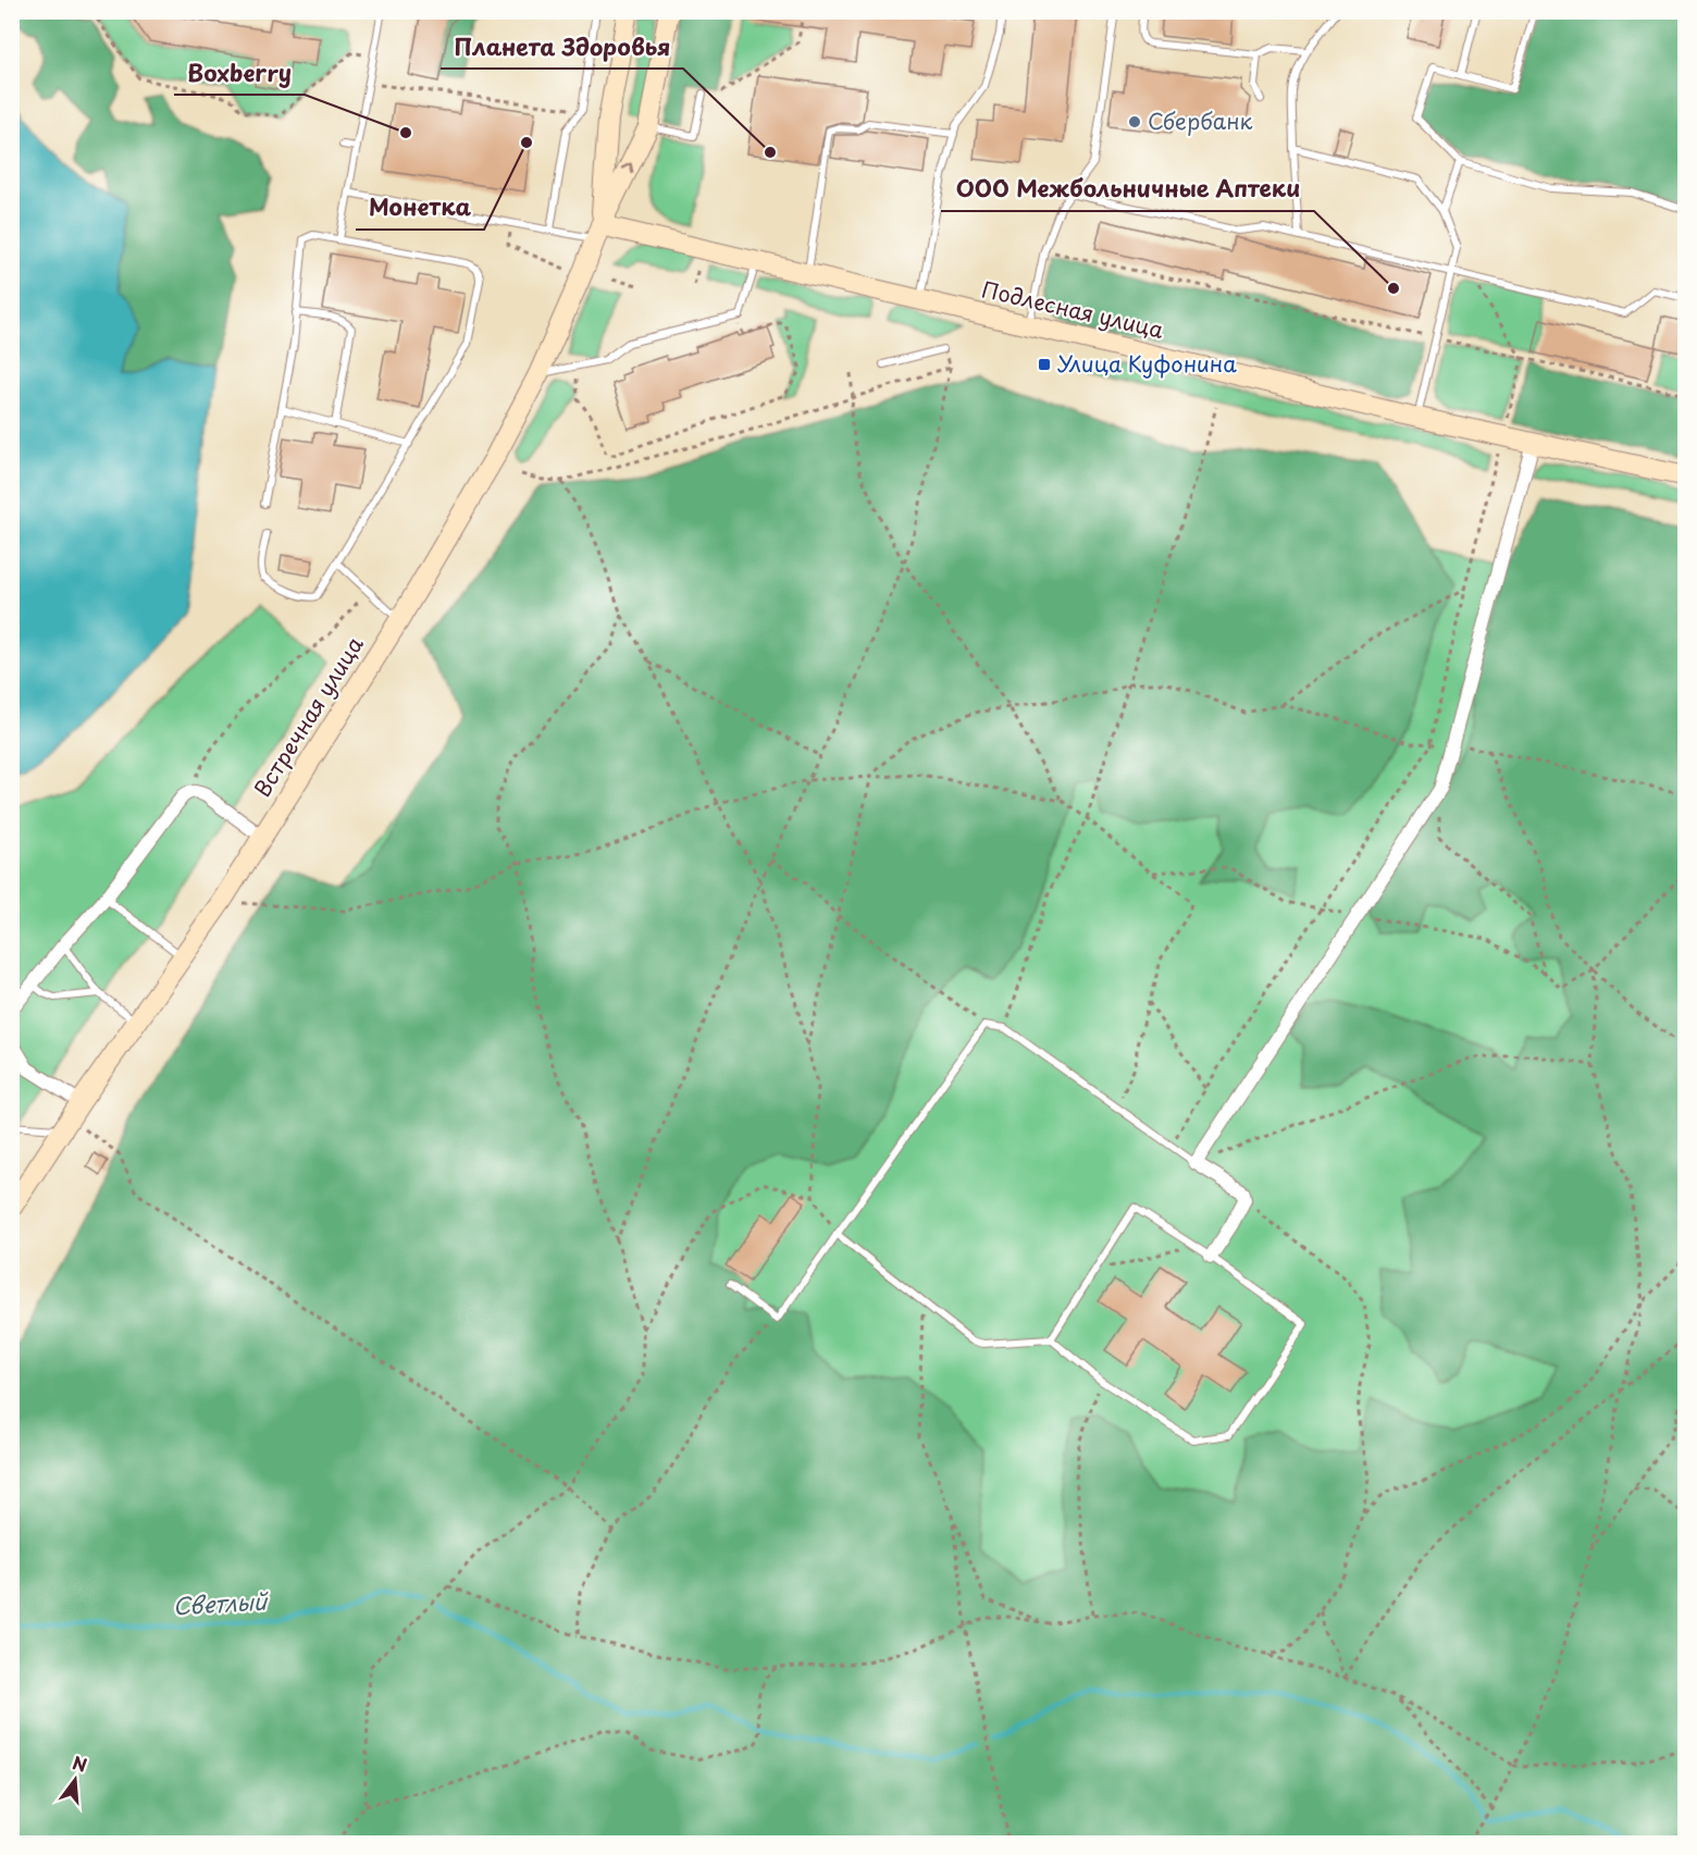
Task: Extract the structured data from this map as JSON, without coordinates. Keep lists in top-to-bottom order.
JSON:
{
  "streets": {
    "main road": ["Подлесная улица", "Встречная улица"]
  },
  "crossings": [
    ["Подлесная улица", "Встречная улица"]
  ],
  "water": ["Светлый"],
  "places": {
    "other": [
      "Сбербанк",
      "Boxberry",
      "Монетка",
      "Планета Здоровья",
      "ООО Межбольничные Аптеки"
    ],
    "transit": ["Улица Куфонина"]
  },
  "north": "top"
}
